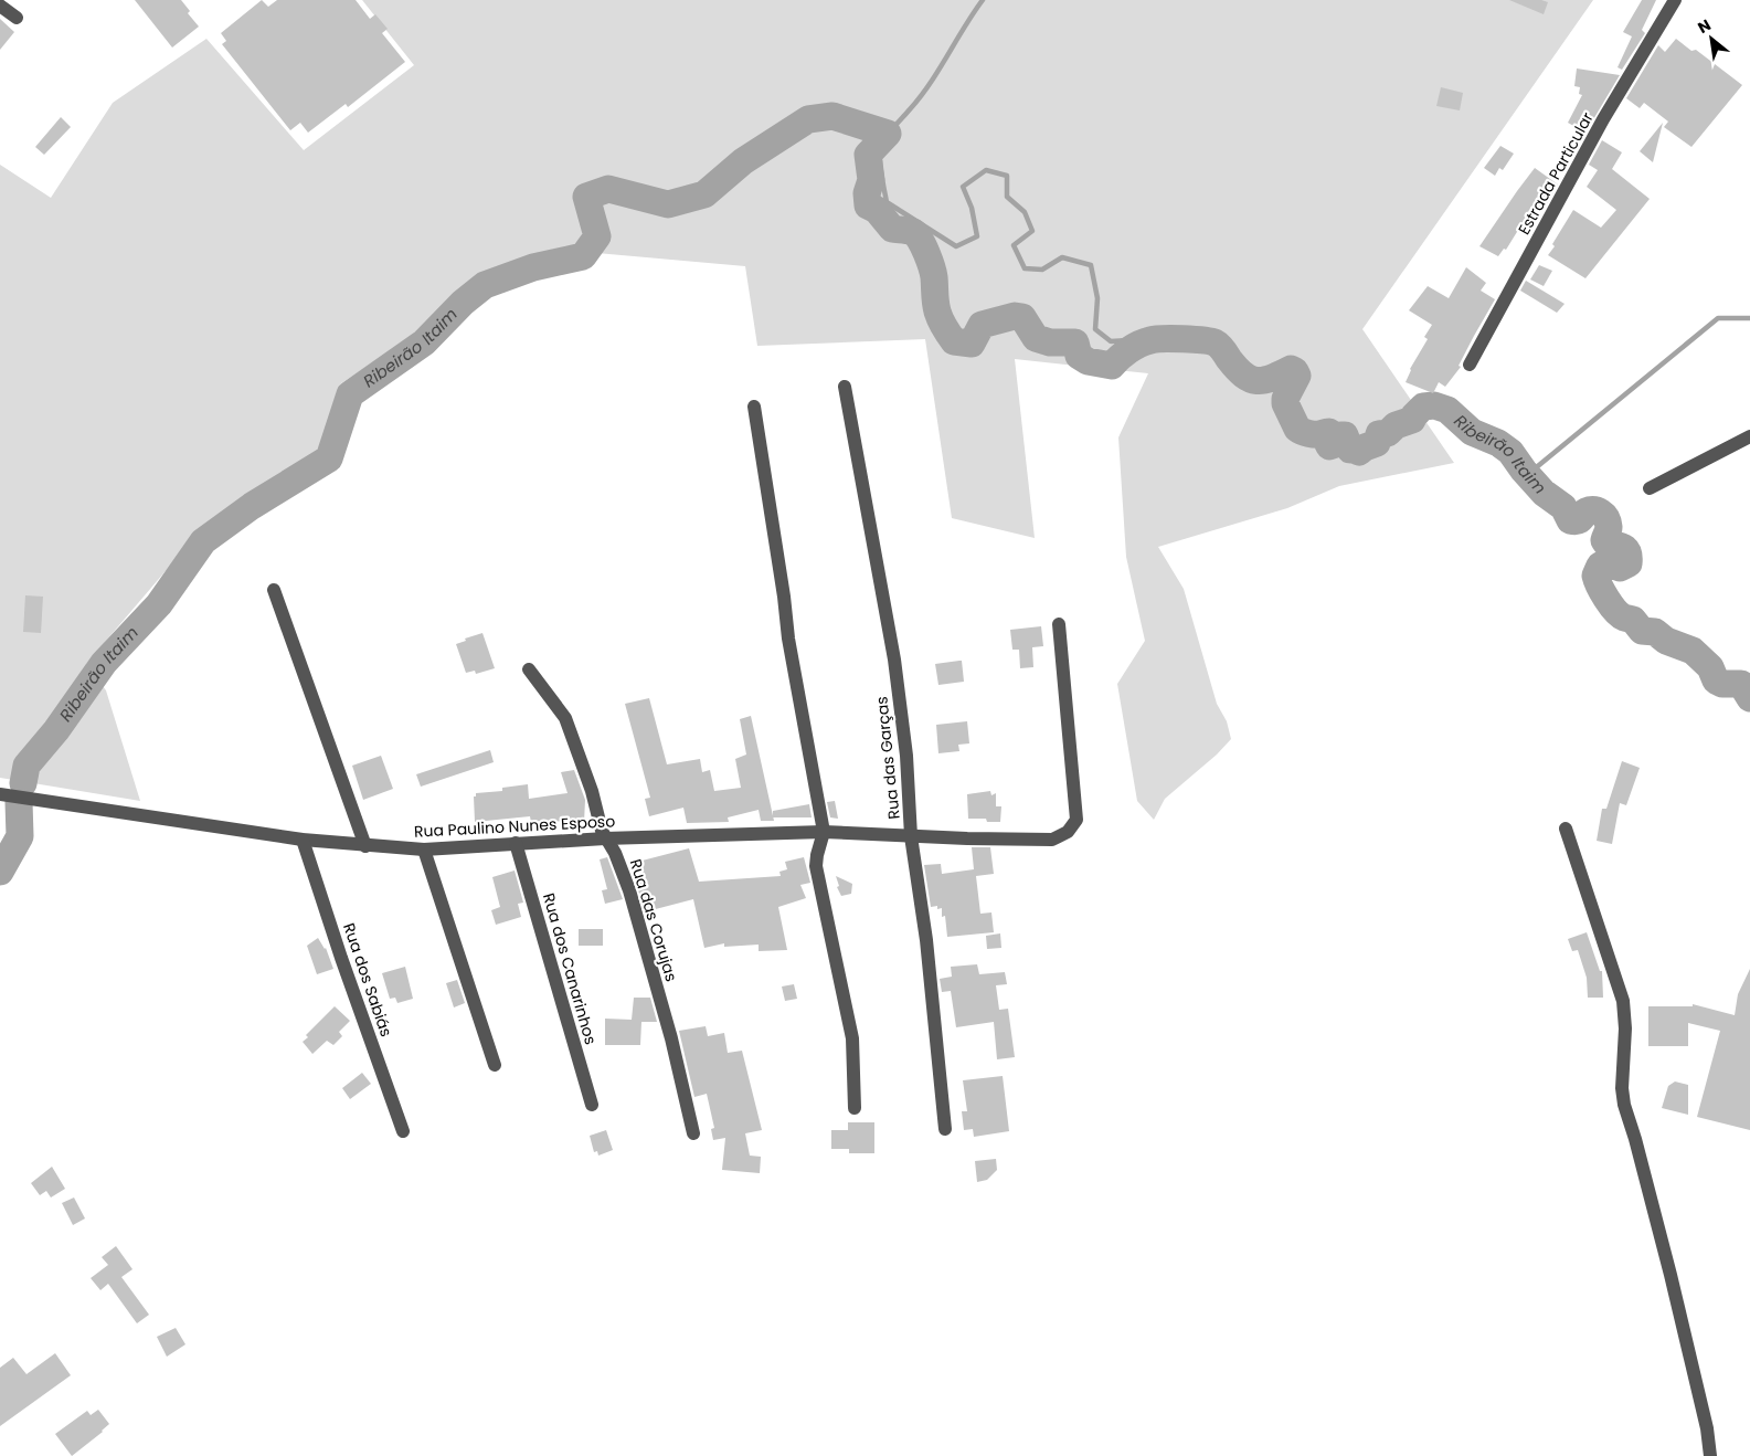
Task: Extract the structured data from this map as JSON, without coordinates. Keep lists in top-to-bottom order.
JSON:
{
  "streets": {
    "street": [
      "Estrada Particular",
      "Rua das Garças",
      "Rua Paulino Nunes Esposo",
      "Rua das Corujas",
      "Rua dos Canarinhos",
      "Rua dos Sabiás"
    ]
  },
  "crossings": [
    ["Rua das Garças", "Rua Paulino Nunes Esposo"],
    ["Rua Paulino Nunes Esposo", "Rua das Corujas"],
    ["Rua Paulino Nunes Esposo", "Rua dos Canarinhos"],
    ["Rua Paulino Nunes Esposo", "Rua dos Sabiás"]
  ],
  "water": ["Ribeirão Itaim"],
  "north": "top left"
}
